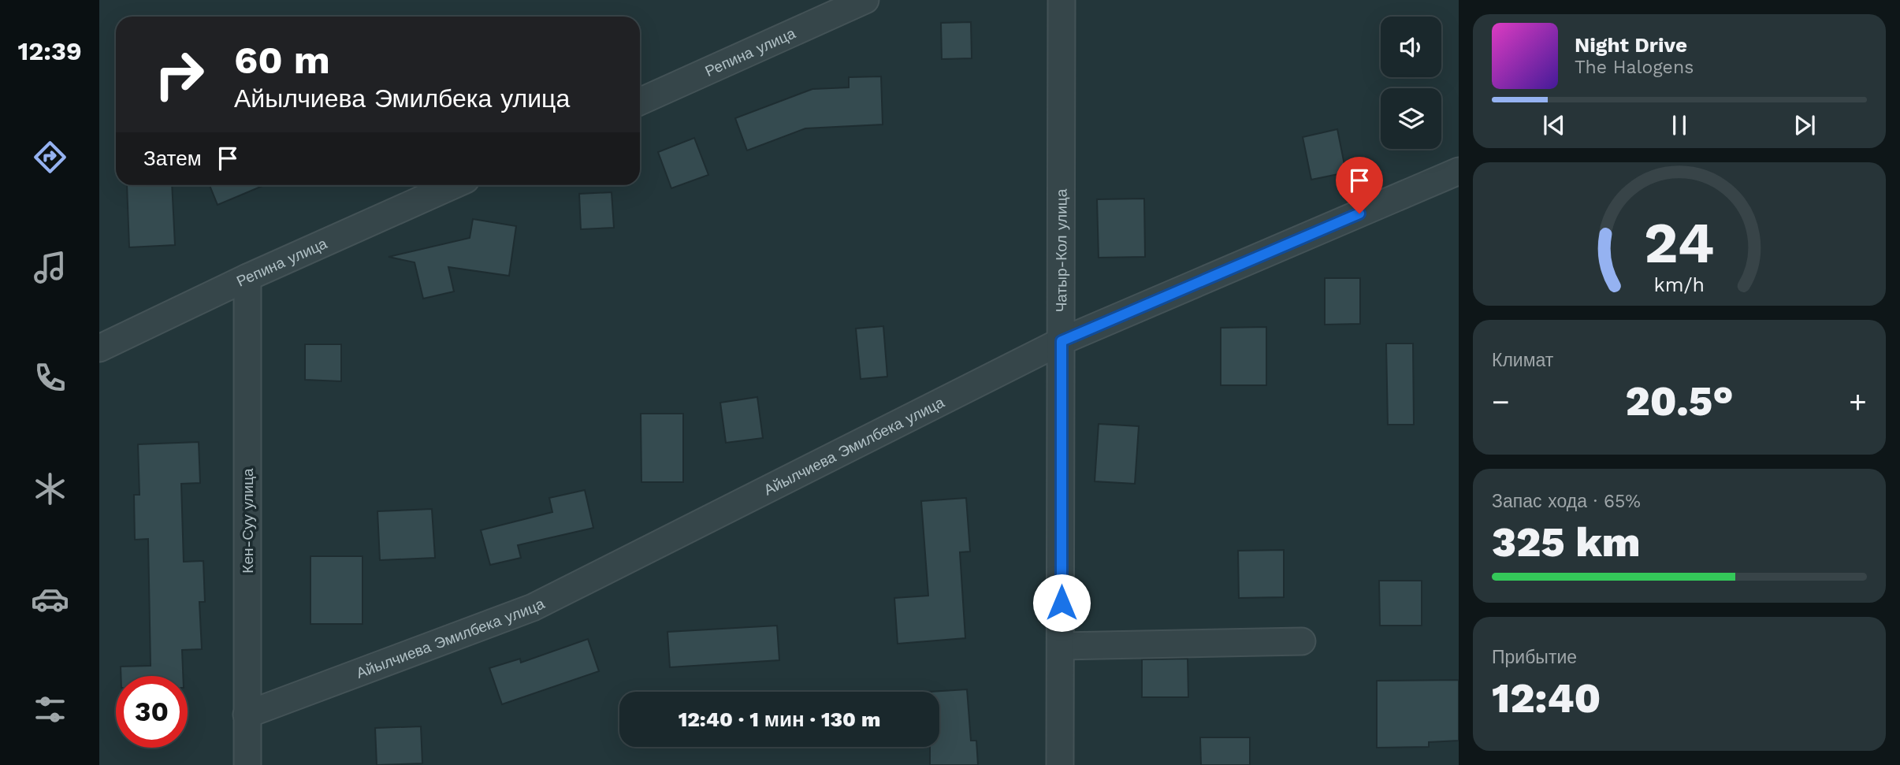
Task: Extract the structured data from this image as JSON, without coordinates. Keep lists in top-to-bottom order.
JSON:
{
  "streets": {
    "street": [
      "Репина улица",
      "Чатыр-Кол улица",
      "Айылчиева Эмилбека улица",
      "Кен-Суу улица"
    ]
  },
  "crossings": [
    ["Репина улица", "Кен-Суу улица"],
    ["Чатыр-Кол улица", "Айылчиева Эмилбека улица"],
    ["Айылчиева Эмилбека улица", "Кен-Суу улица"]
  ],
  "page": {
    "tabs": "12:39",
    "turn": ["60 m", "Айылчиева Эмилбека улица"],
    "song": ["Night Drive", "The Halogens"],
    "then": "Затем",
    "tile": [
      "Климат",
      ["Запас хода · 65%", "325 km"],
      ["Прибытие", "12:40"]
    ],
    "heat": ["−", "20.5°", "+"],
    "limit": "30",
    "trip": "12:40 · 1 мин · 130 m",
    "gauge": ["24", "km/h"]
  }
}
